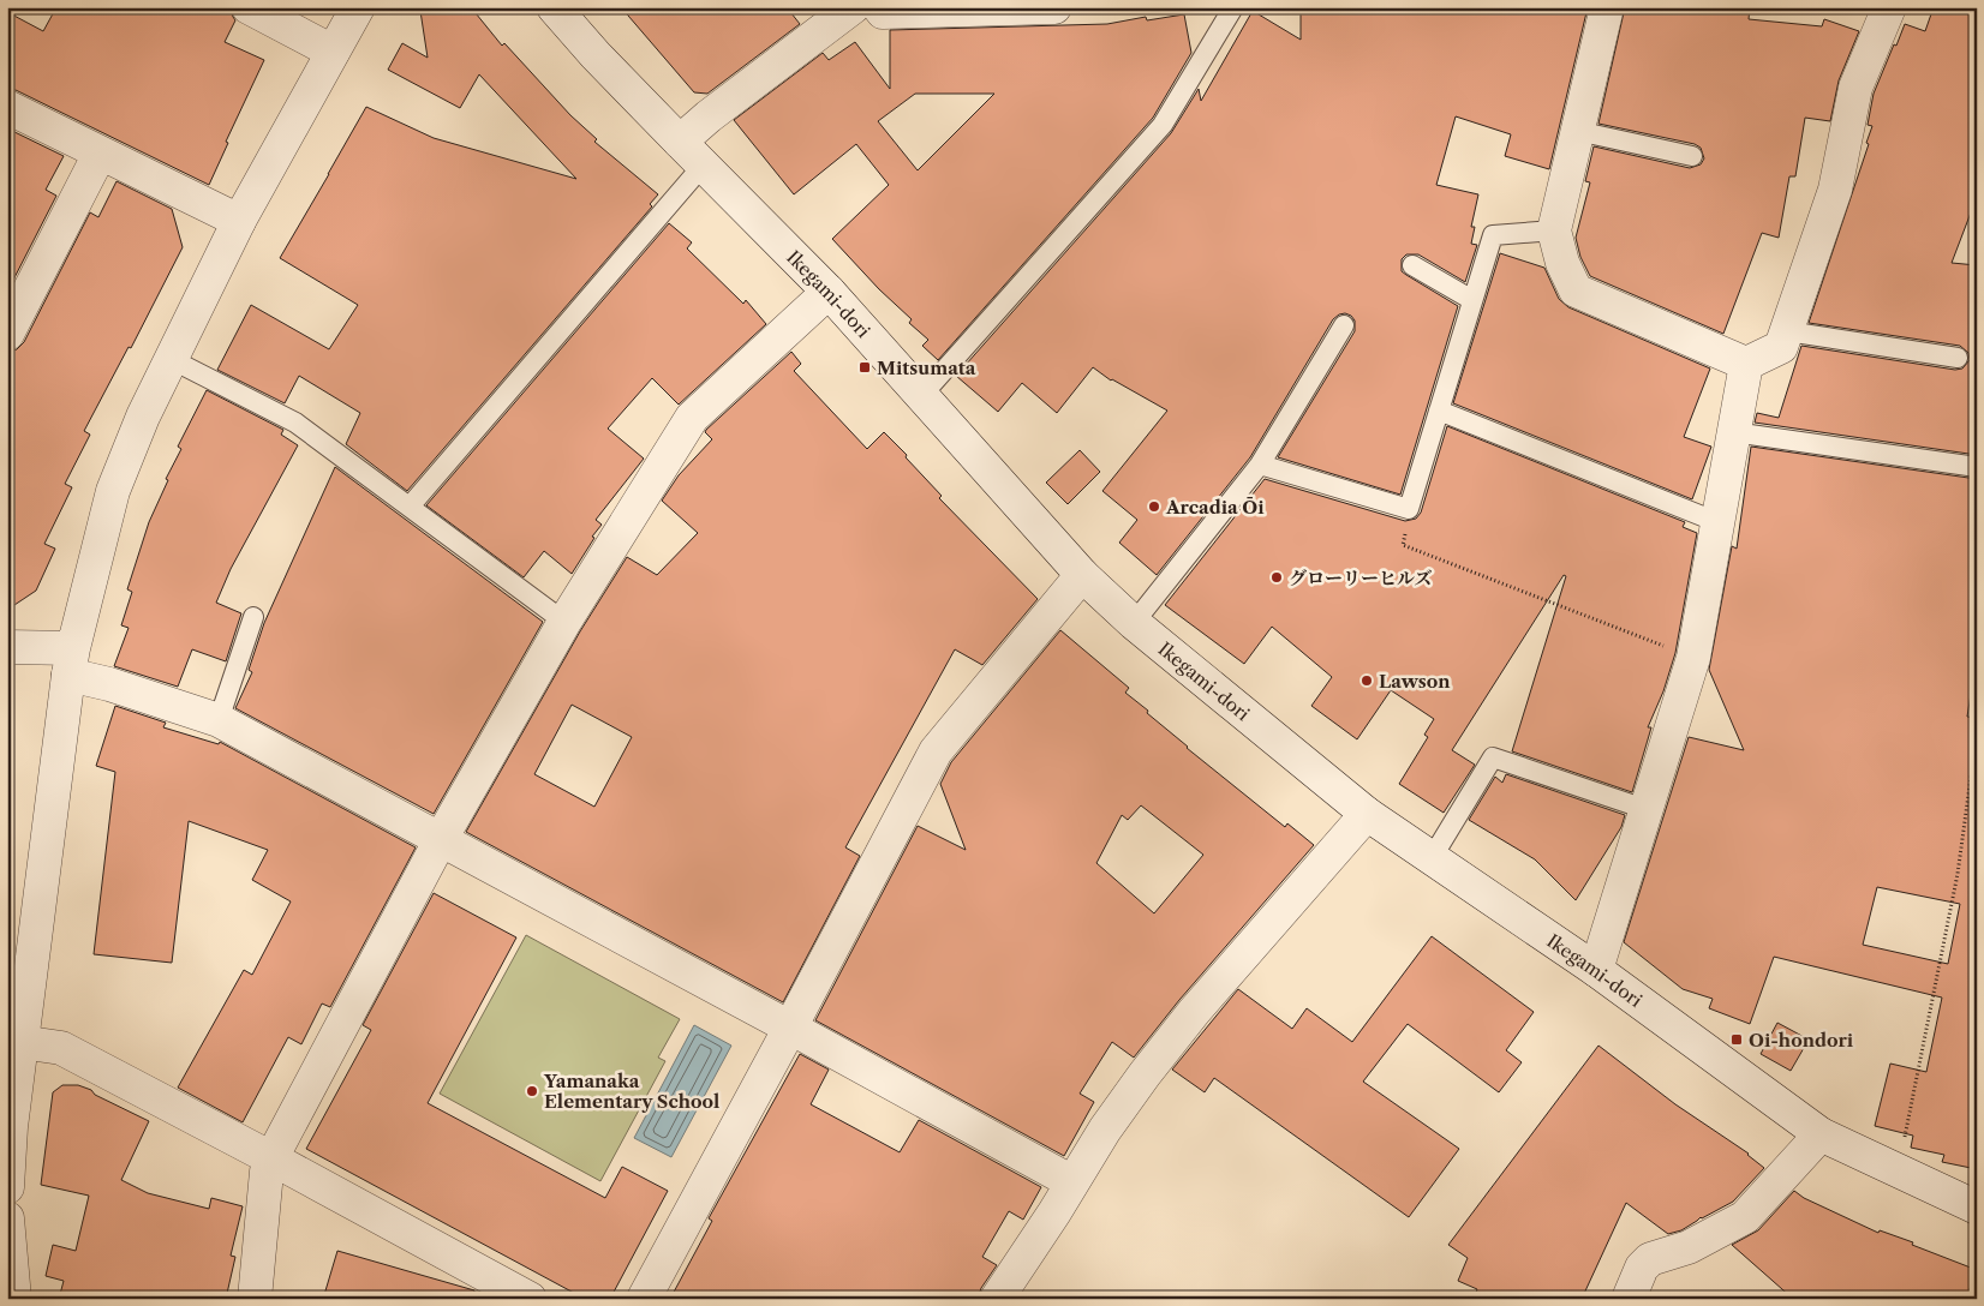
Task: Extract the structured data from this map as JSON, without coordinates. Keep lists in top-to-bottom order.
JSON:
{
  "streets": {
    "street": ["Ikegami-dori"]
  },
  "places": {
    "transit": ["Mitsumata", "Oi-hondori"],
    "other": [
      "Arcadia Ōi",
      "グローリーヒルズ",
      "Lawson",
      "Yamanaka Elementary School"
    ]
  }
}
